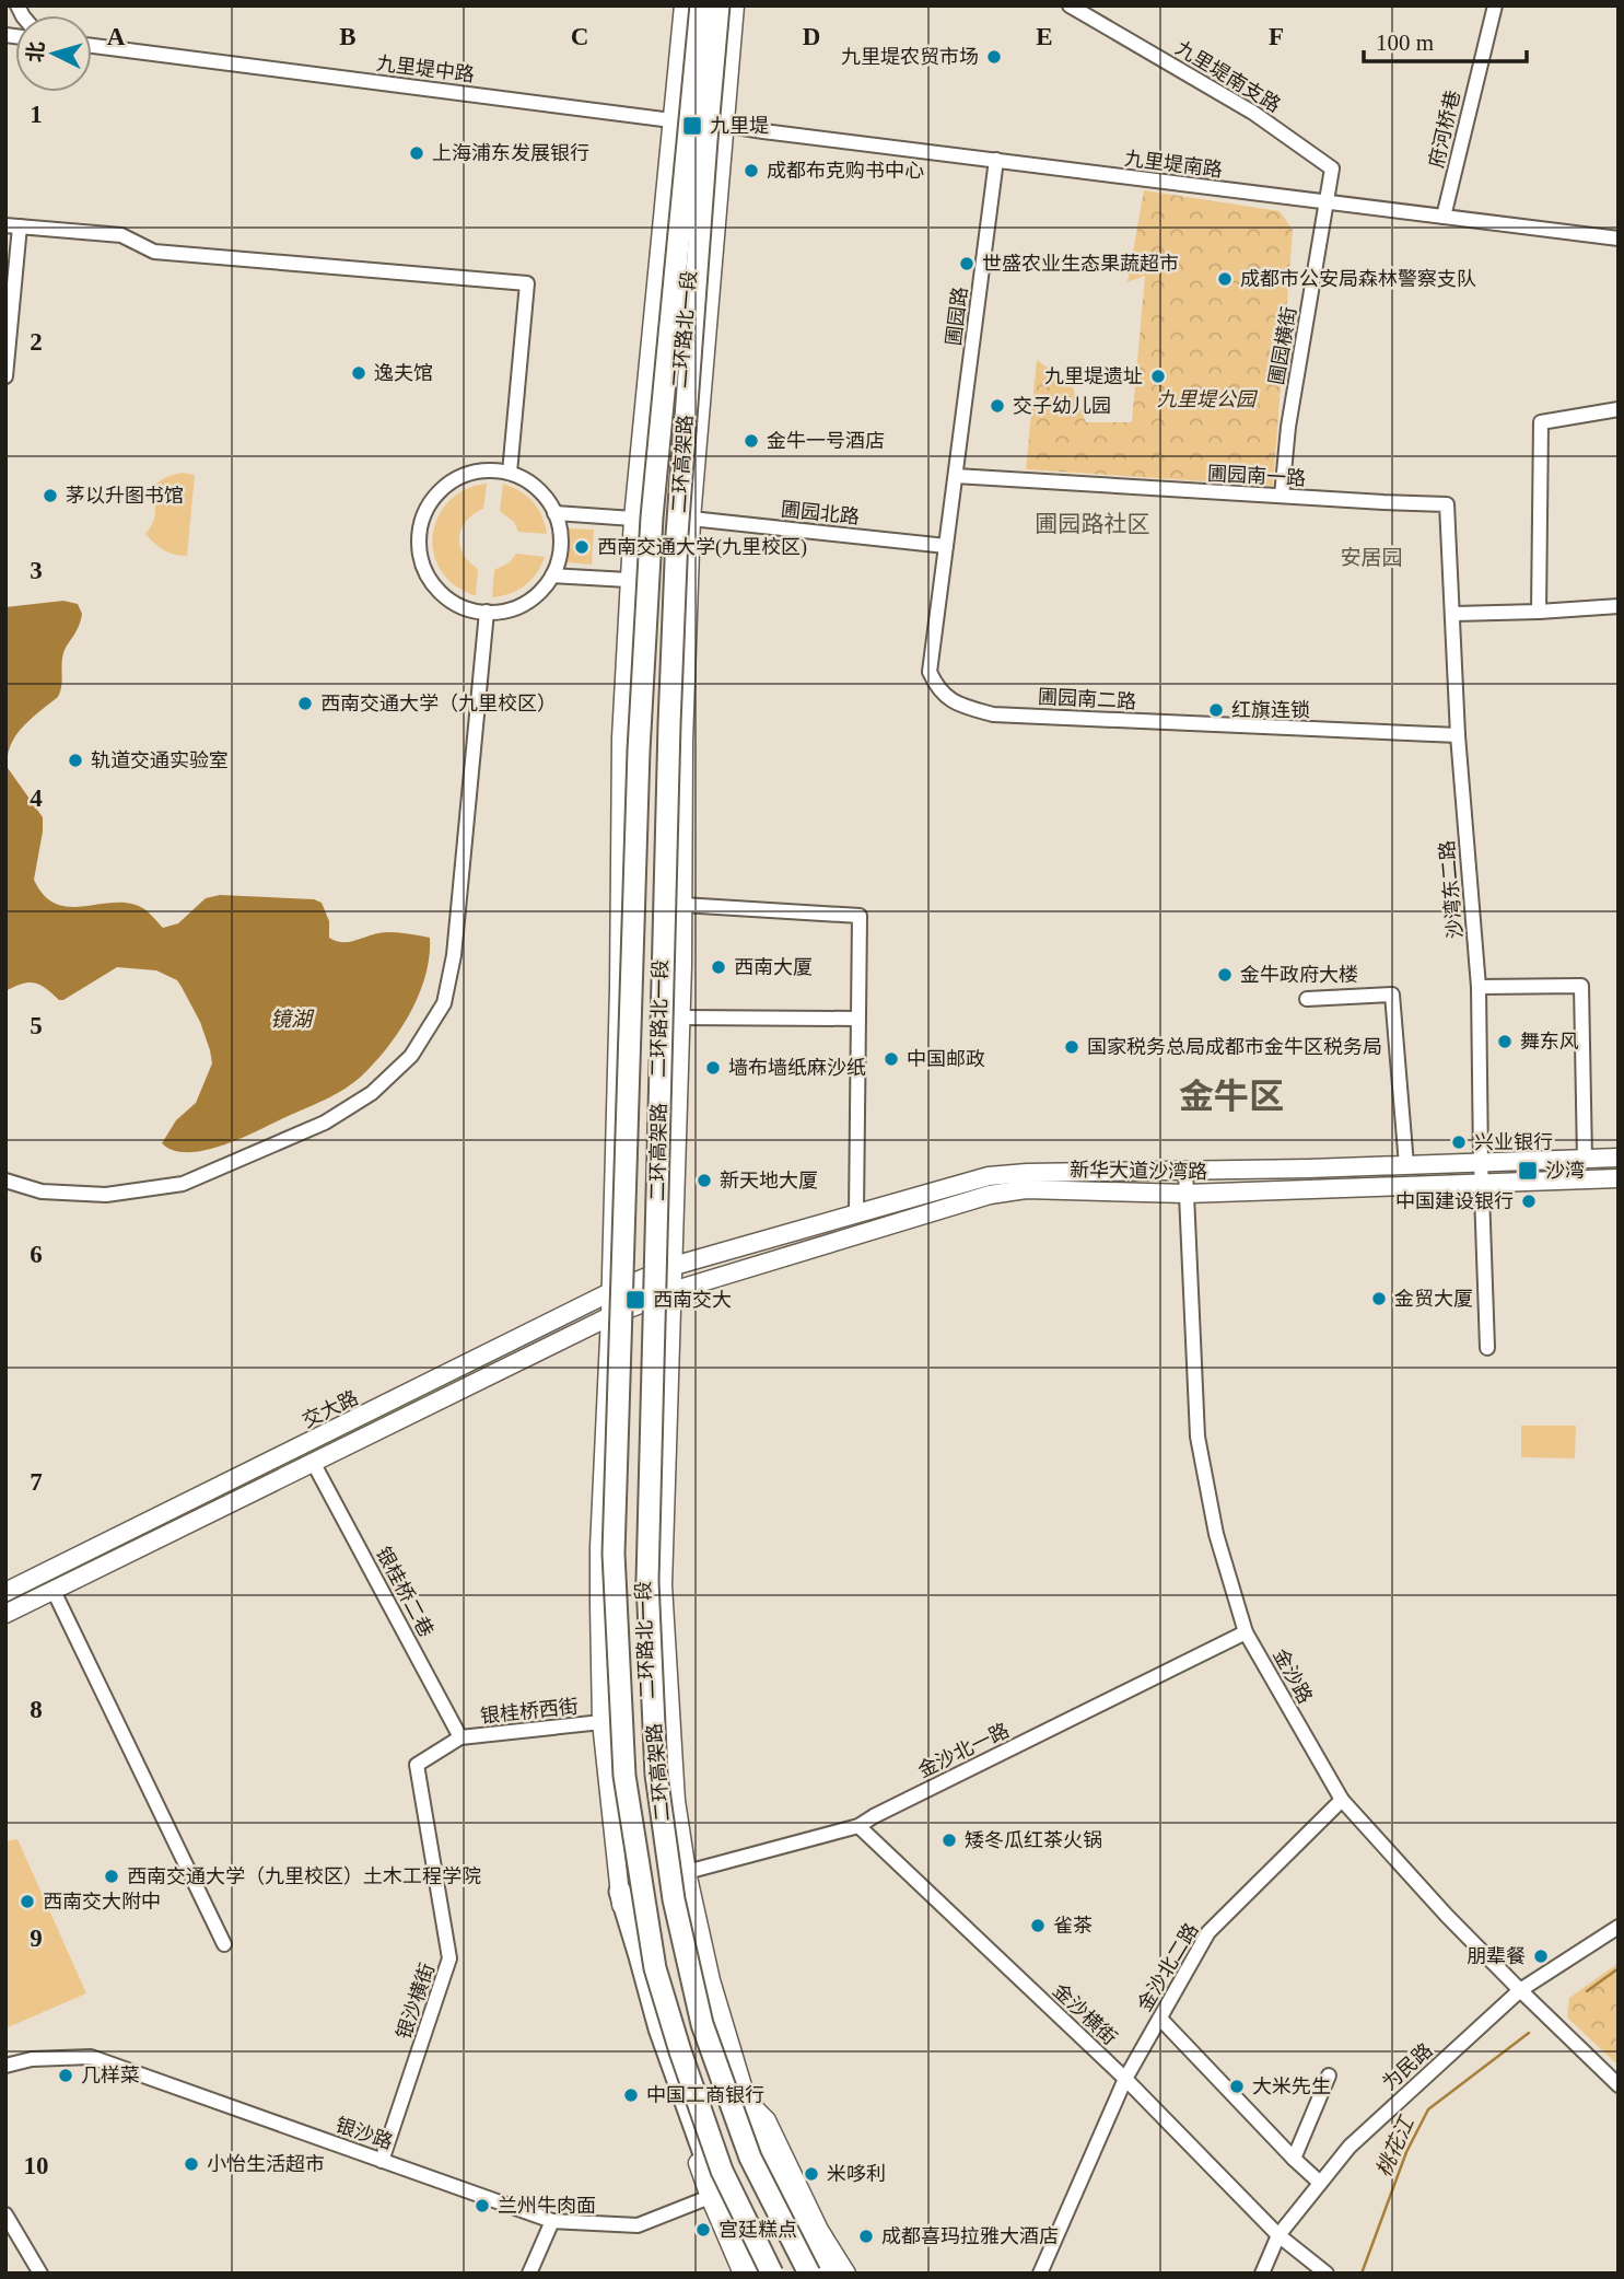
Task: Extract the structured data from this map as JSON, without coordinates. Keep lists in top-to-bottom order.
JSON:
{
  "streets": {
    "highway": ["二环高架路"],
    "main road": ["二环路北一段", "新华大道沙湾路", "交大路"],
    "street": [
      "九里堤中路",
      "九里堤南支路",
      "府河桥巷",
      "九里堤南路",
      "圃园路",
      "圃园横街",
      "圃园南一路",
      "圃园北路",
      "圃园南二路",
      "沙湾东二路",
      "银桂桥二巷",
      "金沙路",
      "银桂桥西街",
      "金沙北一路",
      "金沙北二路",
      "银沙横街",
      "金沙横街",
      "为民路",
      "银沙路"
    ]
  },
  "crossings": [
    ["九里堤中路", "九里堤南路"],
    ["九里堤中路", "二环路北一段"],
    ["九里堤南支路", "九里堤南路"],
    ["九里堤南支路", "圃园横街"],
    ["府河桥巷", "九里堤南路"],
    ["九里堤南路", "圃园路"],
    ["九里堤南路", "二环路北一段"],
    ["九里堤南路", "圃园横街"],
    ["圃园路", "圃园南一路"],
    ["圃园路", "圃园南二路"],
    ["二环路北一段", "圃园北路"],
    ["二环路北一段", "新华大道沙湾路"],
    ["二环路北一段", "交大路"],
    ["二环路北一段", "银桂桥西街"],
    ["二环路北一段", "金沙北一路"],
    ["二环路北一段", "银沙路"],
    ["圃园横街", "圃园南一路"],
    ["圃园南一路", "圃园南二路"],
    ["圃园南一路", "沙湾东二路"],
    ["圃园北路", "圃园南二路"],
    ["圃园南二路", "沙湾东二路"],
    ["沙湾东二路", "新华大道沙湾路"],
    ["新华大道沙湾路", "交大路"],
    ["新华大道沙湾路", "金沙路"],
    ["银桂桥二巷", "银桂桥西街"],
    ["银桂桥二巷", "银沙横街"],
    ["金沙路", "金沙北一路"],
    ["金沙路", "金沙北二路"],
    ["金沙路", "为民路"],
    ["银桂桥西街", "银沙横街"],
    ["金沙北一路", "金沙横街"],
    ["金沙北二路", "金沙横街"],
    ["银沙横街", "银沙路"],
    ["金沙横街", "为民路"]
  ],
  "districts": ["圃园路社区", "安居园", "金牛区"],
  "water": ["镜湖", "桃花江"],
  "parks": ["九里堤公园"],
  "places": {
    "other": [
      "九里堤农贸市场",
      "上海浦东发展银行",
      "成都布克购书中心",
      "世盛农业生态果蔬超市",
      "成都市公安局森林警察支队",
      "逸夫馆",
      "九里堤遗址",
      "交子幼儿园",
      "金牛一号酒店",
      "茅以升图书馆",
      "西南交通大学(九里校区)",
      "西南交通大学（九里校区）",
      "红旗连锁",
      "轨道交通实验室",
      "西南大厦",
      "金牛政府大楼",
      "舞东风",
      "国家税务总局成都市金牛区税务局",
      "中国邮政",
      "墙布墙纸麻沙纸",
      "兴业银行",
      "新天地大厦",
      "中国建设银行",
      "金贸大厦",
      "矮冬瓜红茶火锅",
      "西南交通大学（九里校区）土木工程学院",
      "西南交大附中",
      "雀茶",
      "朋辈餐",
      "几样菜",
      "大米先生",
      "中国工商银行",
      "小怡生活超市",
      "米哆利",
      "兰州牛肉面",
      "宫廷糕点",
      "成都喜玛拉雅大酒店"
    ],
    "transit": ["九里堤", "沙湾", "西南交大"]
  },
  "scale_bar": "100 m",
  "north": "left",
  "grid": {
    "columns": [
      "A",
      "B",
      "C",
      "D",
      "E",
      "F"
    ],
    "rows": [
      "1",
      "2",
      "3",
      "4",
      "5",
      "6",
      "7",
      "8",
      "9",
      "10"
    ]
  }
}
